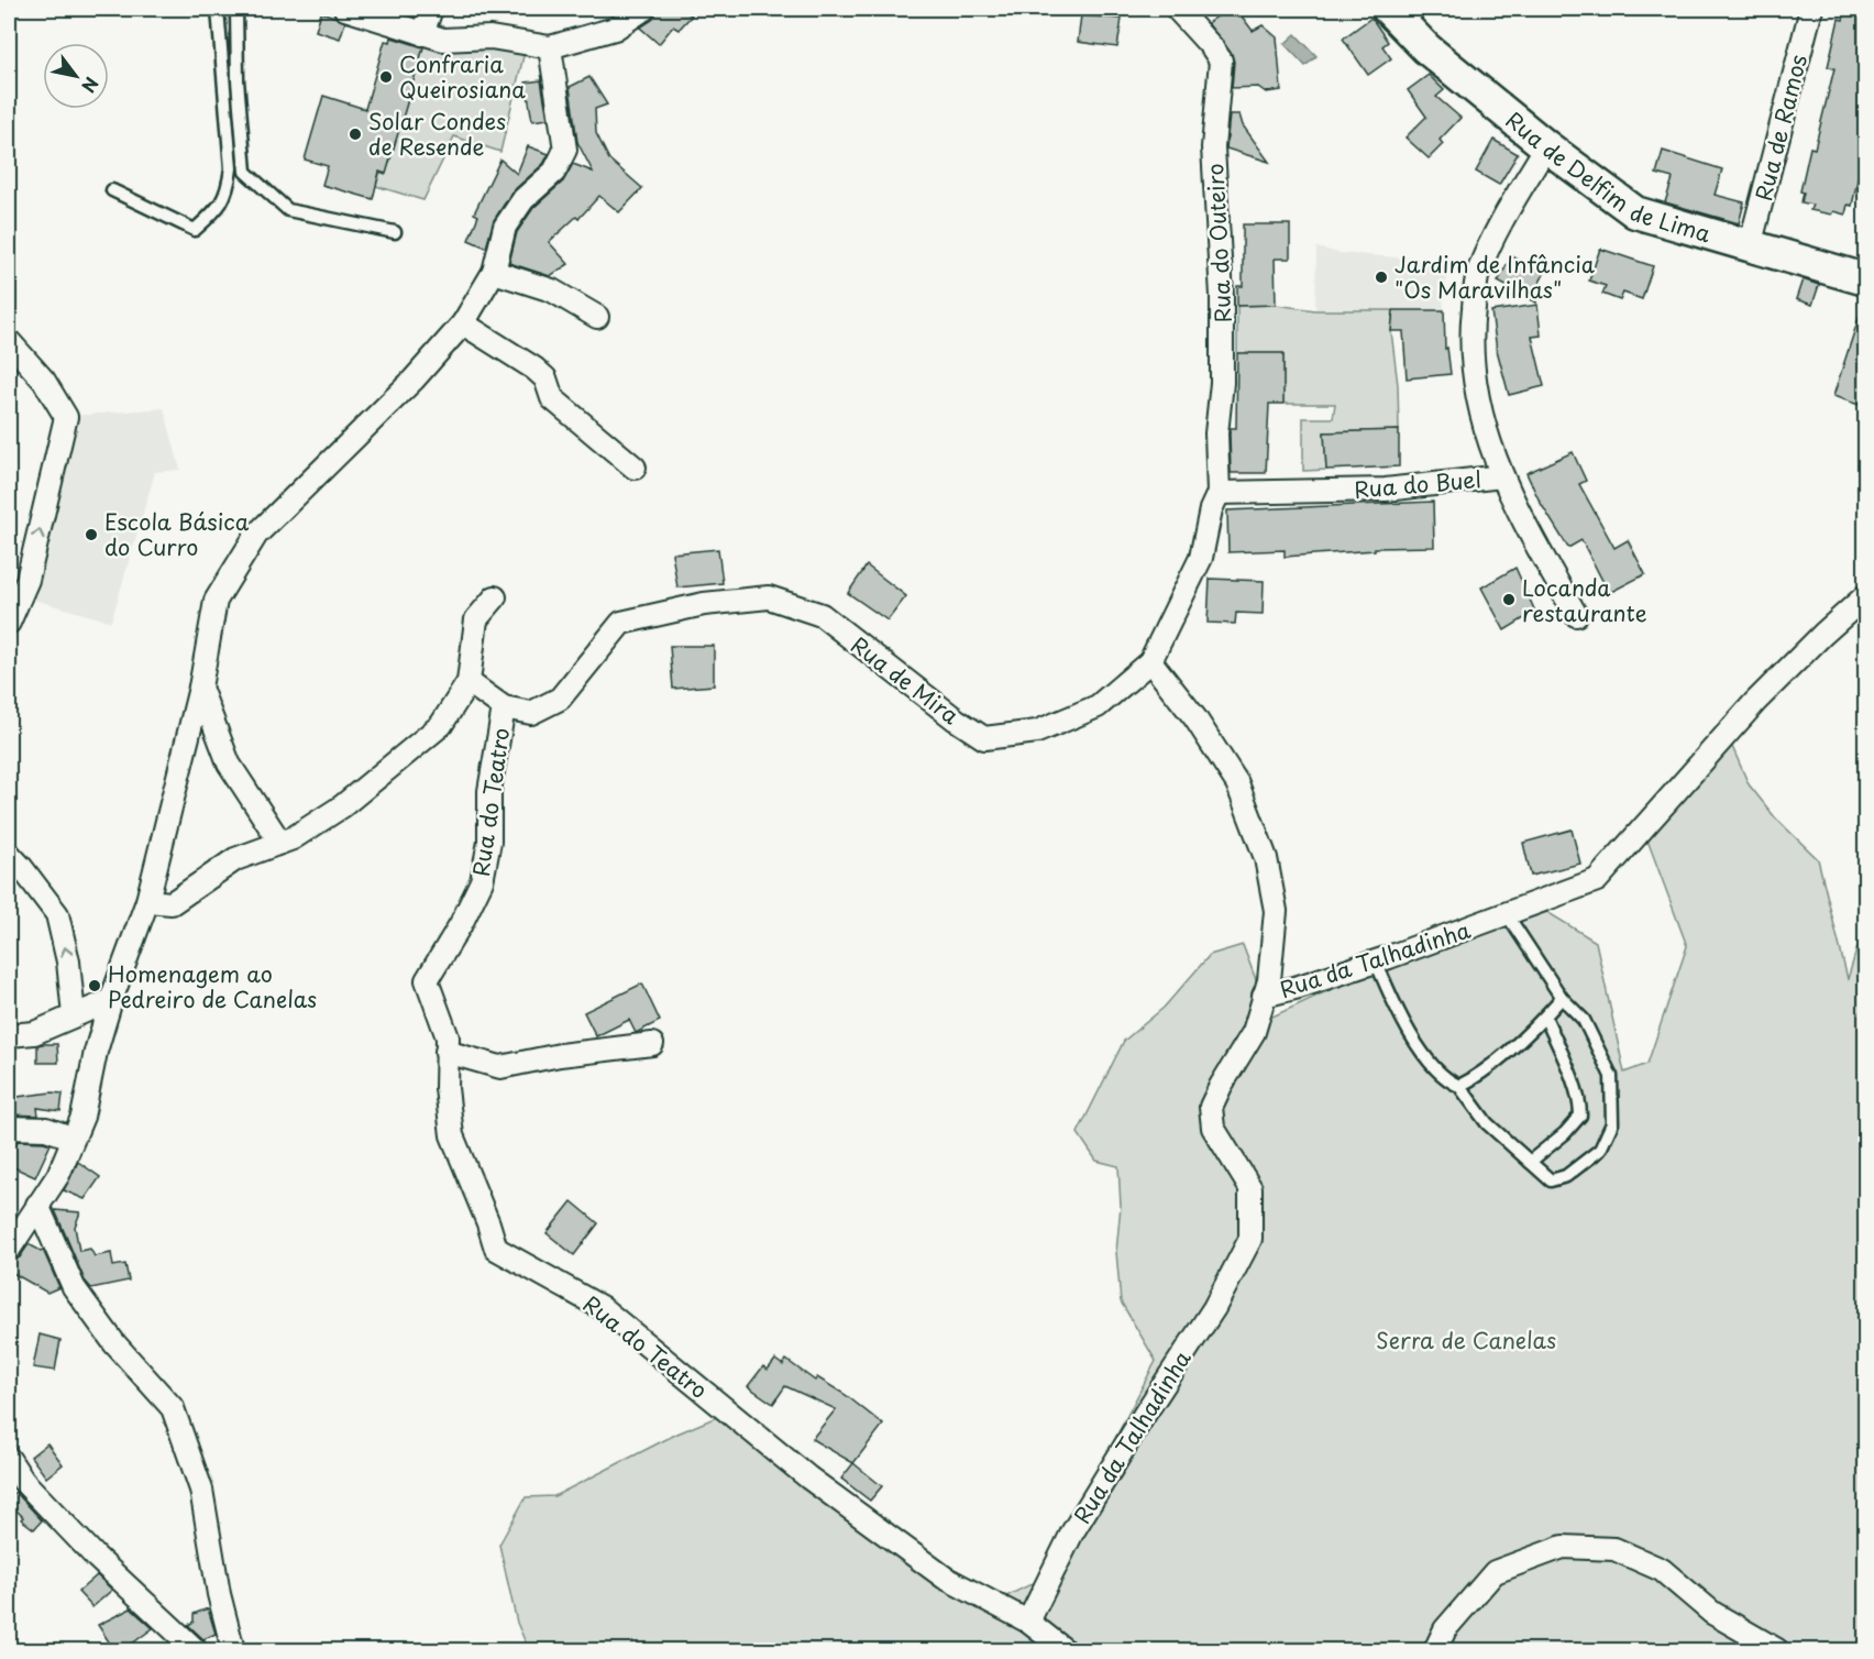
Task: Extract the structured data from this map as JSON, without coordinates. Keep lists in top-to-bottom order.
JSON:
{
  "streets": {
    "main road": ["Rua de Delfim de Lima"],
    "street": [
      "Rua de Ramos",
      "Rua do Outeiro",
      "Rua do Buel",
      "Rua de Mira",
      "Rua do Teatro",
      "Rua da Talhadinha"
    ]
  },
  "crossings": [
    ["Rua de Ramos", "Rua de Delfim de Lima"],
    ["Rua de Delfim de Lima", "Rua do Buel"],
    ["Rua do Outeiro", "Rua do Buel"],
    ["Rua do Outeiro", "Rua de Mira"],
    ["Rua do Buel", "Rua de Mira"],
    ["Rua de Mira", "Rua do Teatro"],
    ["Rua do Teatro", "Rua da Talhadinha"]
  ],
  "parks": ["Serra de Canelas"],
  "places": [
    "Confraria Queirosiana",
    "Solar Condes de Resende",
    "Jardim de Infância \"Os Maravilhas\"",
    "Escola Básica do Curro",
    "Locanda restaurante",
    "Homenagem ao Pedreiro de Canelas"
  ],
  "north": "bottom right"
}
